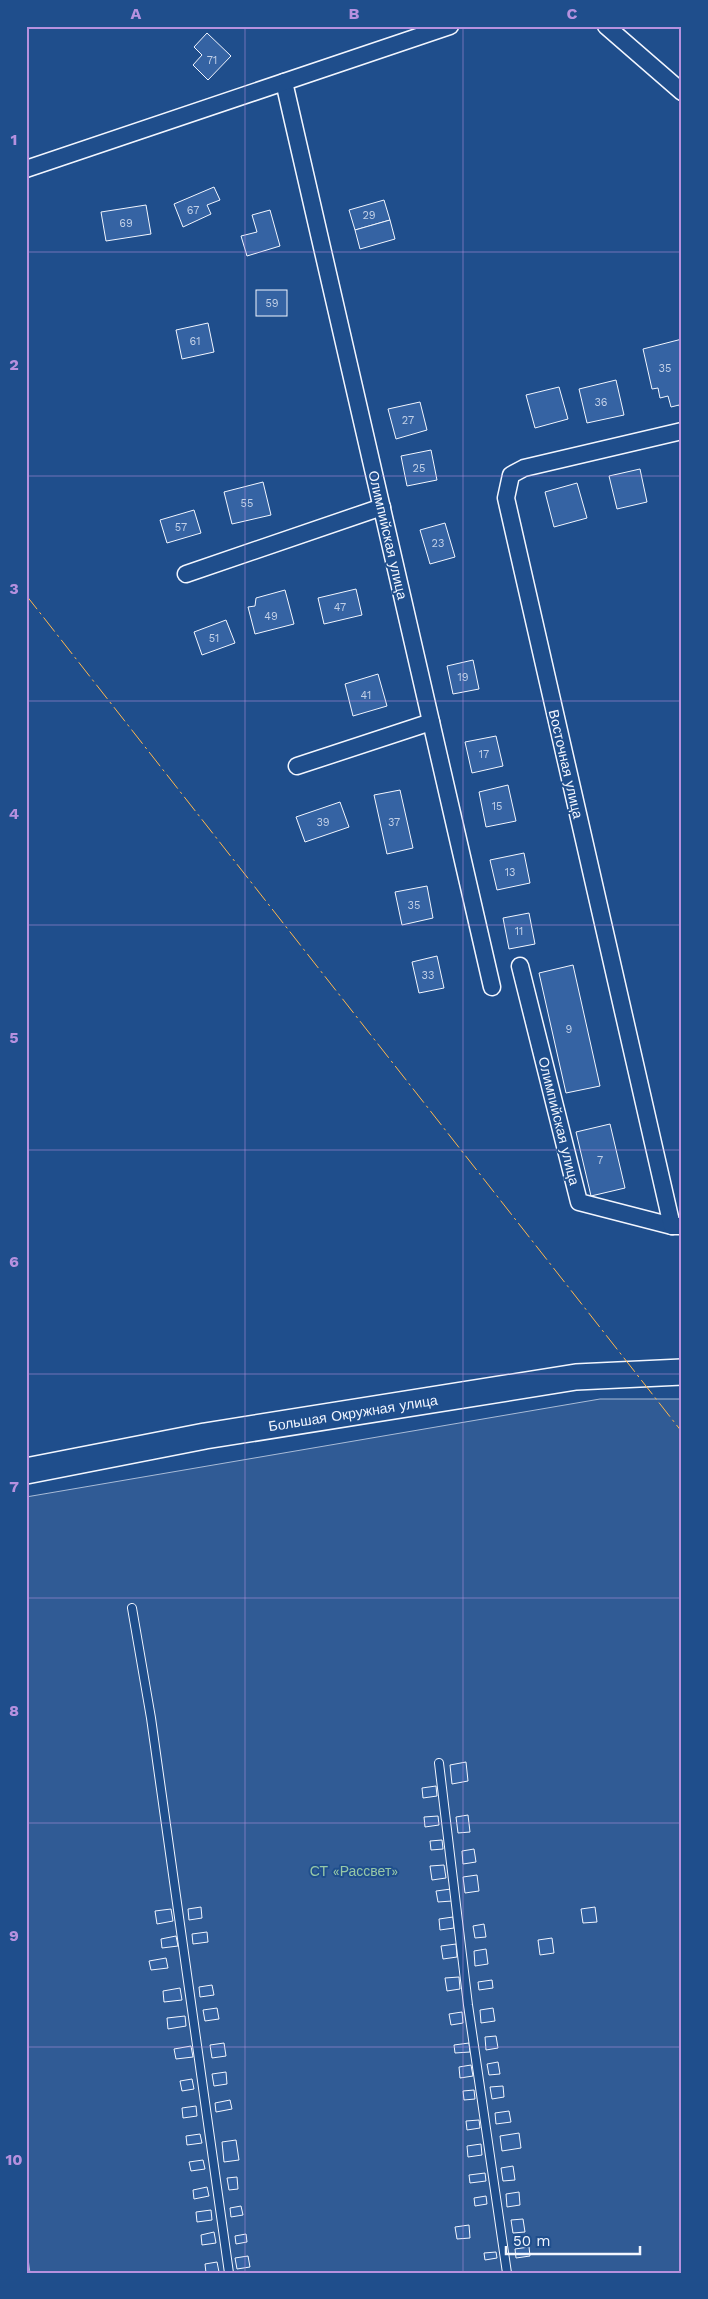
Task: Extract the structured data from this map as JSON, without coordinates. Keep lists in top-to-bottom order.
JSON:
{
  "streets": {
    "main road": ["Большая Окружная улица"],
    "street": ["Олимпийская улица", "Восточная улица"]
  },
  "crossings": [
    ["Олимпийская улица", "Восточная улица"]
  ],
  "parks": ["СТ «Рассвет»"],
  "house_numbers": [
    "71",
    "67",
    "29",
    "69",
    "59",
    "61",
    "35",
    "36",
    "27",
    "25",
    "55",
    "57",
    "23",
    "47",
    "49",
    "51",
    "19",
    "41",
    "17",
    "15",
    "39",
    "37",
    "13",
    "35",
    "11",
    "33",
    "9",
    "7"
  ],
  "scale_bar": "50 m",
  "grid": {
    "columns": ["A", "B", "C"],
    "rows": [
      "1",
      "2",
      "3",
      "4",
      "5",
      "6",
      "7",
      "8",
      "9",
      "10"
    ]
  }
}
